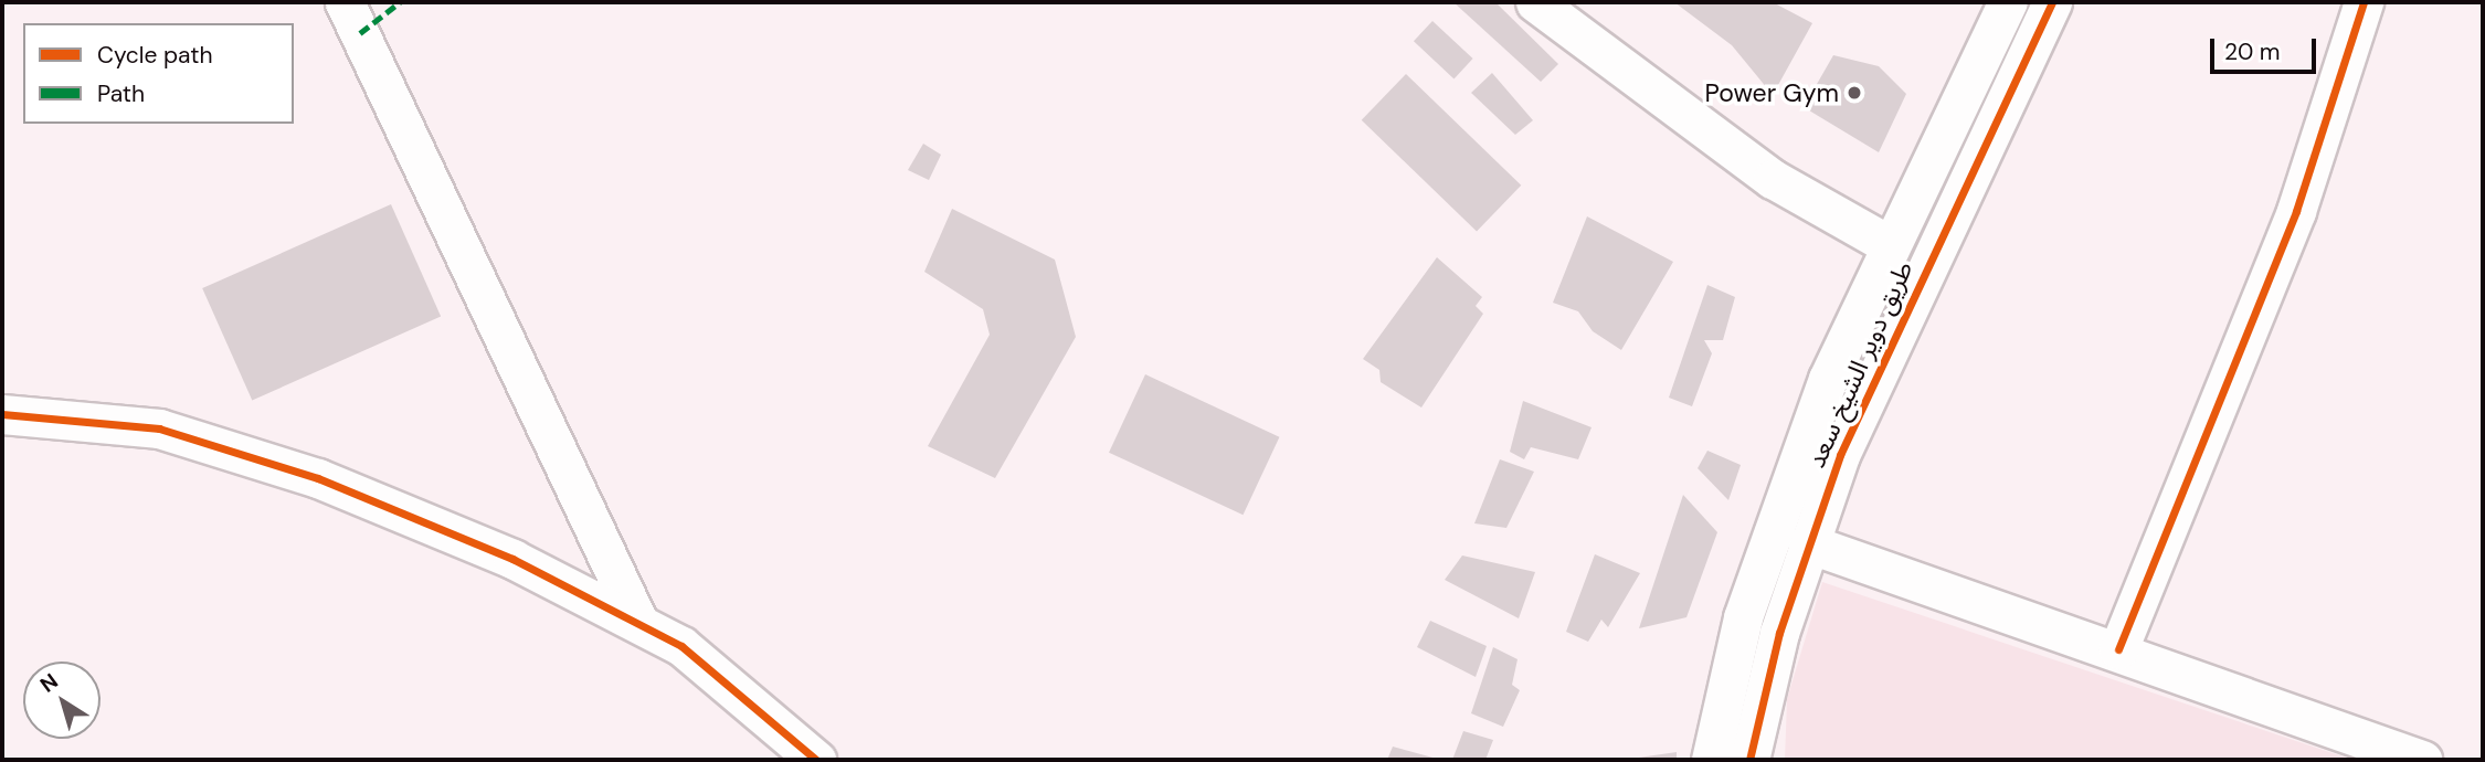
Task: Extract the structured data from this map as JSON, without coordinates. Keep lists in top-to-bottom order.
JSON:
{
  "streets": {
    "street": ["طريق دوير الشيخ سعد"]
  },
  "places": ["Power Gym"],
  "legend": ["Cycle path", "Path"],
  "scale_bar": "20 m",
  "north": "top left"
}
